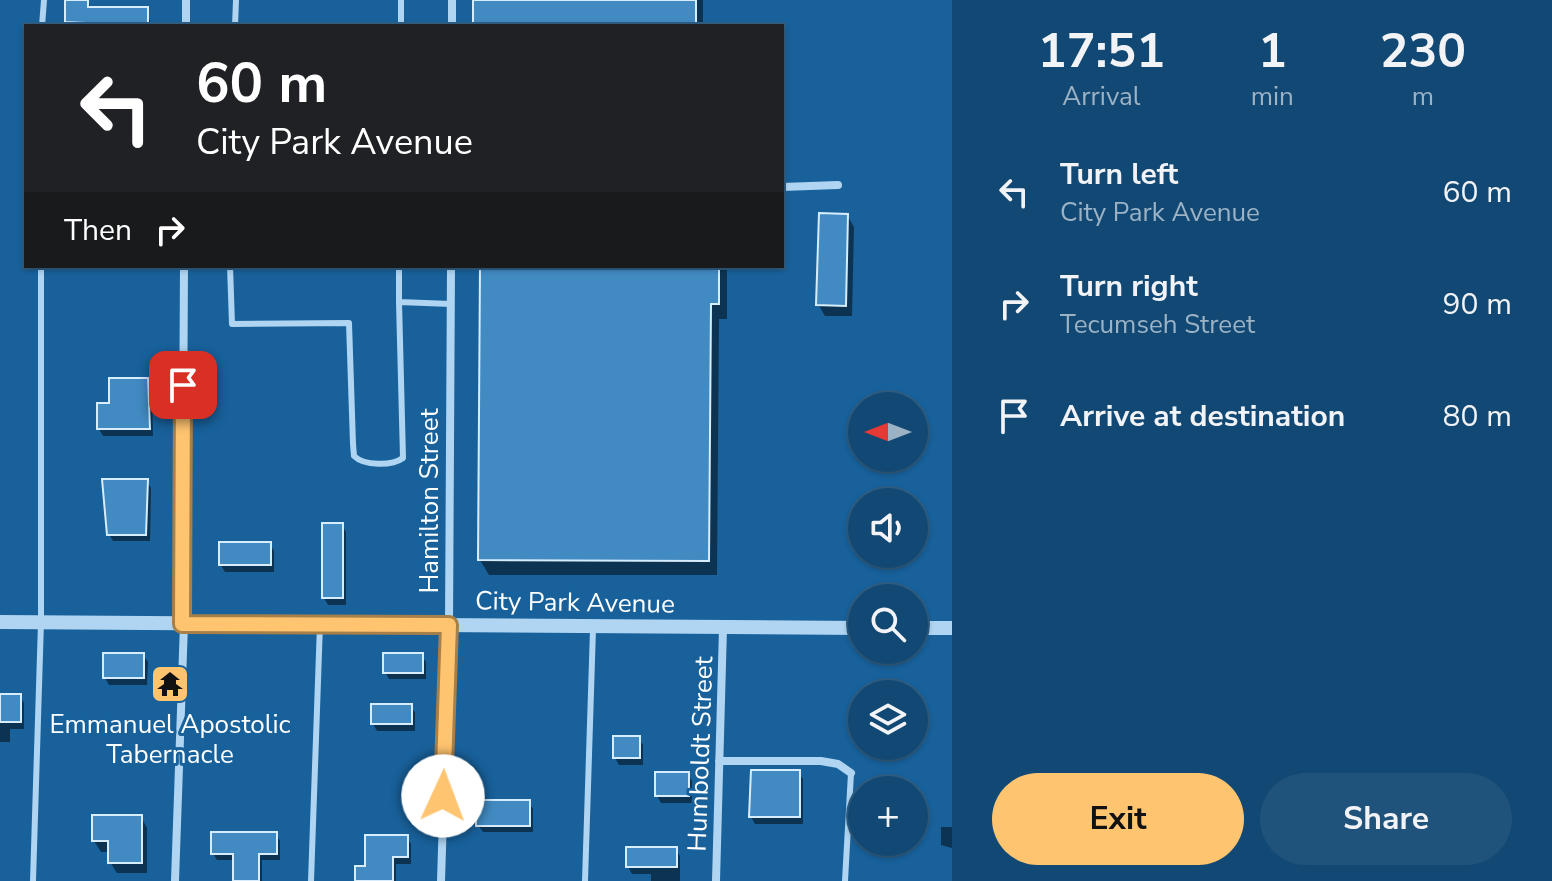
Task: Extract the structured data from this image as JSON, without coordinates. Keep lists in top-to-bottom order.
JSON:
{
  "streets": {
    "street": ["Hamilton Street", "City Park Avenue", "Humboldt Street"]
  },
  "crossings": [
    ["Hamilton Street", "City Park Avenue"],
    ["City Park Avenue", "Humboldt Street"]
  ],
  "places": {
    "temple": ["Emmanuel Apostolic Tabernacle"]
  },
  "north": "left",
  "page": {
    "eta": [
      "17:51",
      "Arrival",
      "1",
      "min",
      "230",
      "m"
    ],
    "turn": ["60 m", "City Park Avenue"],
    "list": [
      {
        "name": "Turn left",
        "note": "City Park Avenue",
        "value": "60 m"
      },
      {
        "name": "Turn right",
        "note": "Tecumseh Street",
        "value": "90 m"
      },
      {
        "name": "Arrive at destination",
        "value": "80 m"
      }
    ],
    "then": "Then",
    "map_buttons": "+",
    "buttons": ["Exit", "Share"]
  }
}
